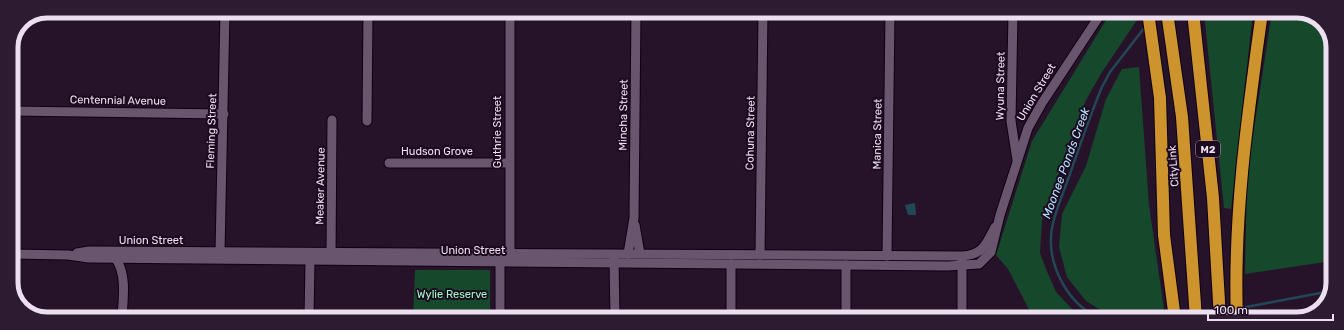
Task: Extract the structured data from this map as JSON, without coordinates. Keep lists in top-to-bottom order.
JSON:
{
  "streets": {
    "highway": ["M2", "CityLink"],
    "street": [
      "Wyuna Street",
      "Union Street",
      "Centennial Avenue",
      "Mincha Street",
      "Fleming Street",
      "Guthrie Street",
      "Cohuna Street",
      "Manica Street",
      "Hudson Grove",
      "Meaker Avenue"
    ]
  },
  "crossings": [
    ["Wyuna Street", "Union Street"],
    ["Union Street", "Mincha Street"],
    ["Union Street", "Fleming Street"],
    ["Union Street", "Guthrie Street"],
    ["Union Street", "Cohuna Street"],
    ["Union Street", "Manica Street"],
    ["Union Street", "Meaker Avenue"],
    ["Centennial Avenue", "Fleming Street"],
    ["Guthrie Street", "Hudson Grove"]
  ],
  "water": ["Moonee Ponds Creek"],
  "parks": ["Wylie Reserve"],
  "scale_bar": "100 m"
}
